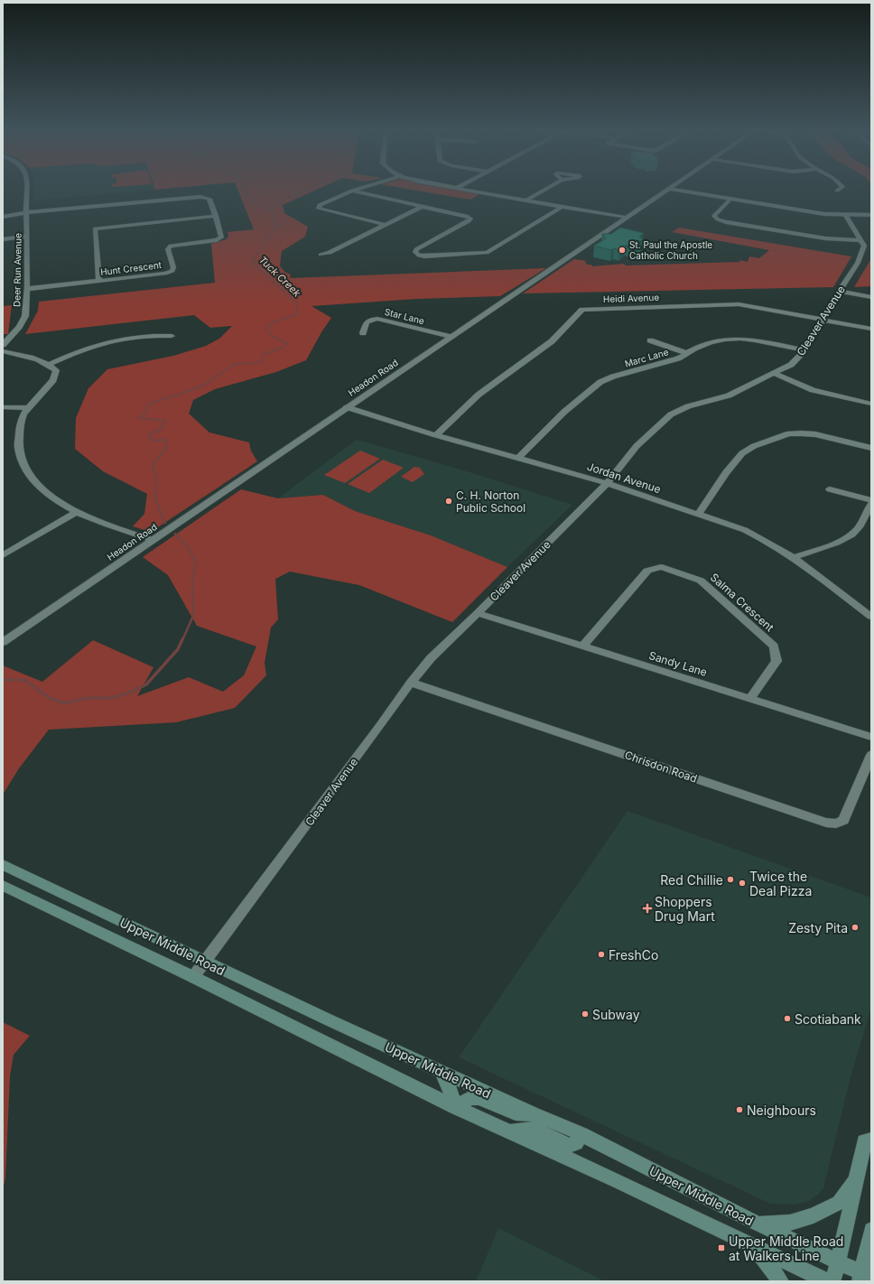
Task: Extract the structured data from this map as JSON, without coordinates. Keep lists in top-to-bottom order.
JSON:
{
  "streets": {
    "main road": ["Upper Middle Road"],
    "street": [
      "Hunt Crescent",
      "Deer Run Avenue",
      "Heidi Avenue",
      "Star Lane",
      "Cleaver Avenue",
      "Marc Lane",
      "Headon Road",
      "Jordan Avenue",
      "Salma Crescent",
      "Sandy Lane",
      "Chrisdon Road"
    ]
  },
  "crossings": [
    ["Hunt Crescent", "Deer Run Avenue"],
    ["Heidi Avenue", "Cleaver Avenue"],
    ["Heidi Avenue", "Jordan Avenue"],
    ["Star Lane", "Headon Road"],
    ["Cleaver Avenue", "Marc Lane"],
    ["Cleaver Avenue", "Jordan Avenue"],
    ["Cleaver Avenue", "Sandy Lane"],
    ["Cleaver Avenue", "Chrisdon Road"],
    ["Cleaver Avenue", "Upper Middle Road"],
    ["Marc Lane", "Jordan Avenue"],
    ["Headon Road", "Jordan Avenue"],
    ["Salma Crescent", "Sandy Lane"]
  ],
  "water": ["Tuck Creek"],
  "places": {
    "other": [
      "St. Paul the Apostle Catholic Church",
      "C. H. Norton Public School",
      "Red Chillie",
      "Twice the Deal Pizza",
      "Zesty Pita",
      "FreshCo",
      "Subway",
      "Scotiabank",
      "Neighbours"
    ],
    "health": ["Shoppers Drug Mart"],
    "transit": ["Upper Middle Road at Walkers Line"]
  }
}
